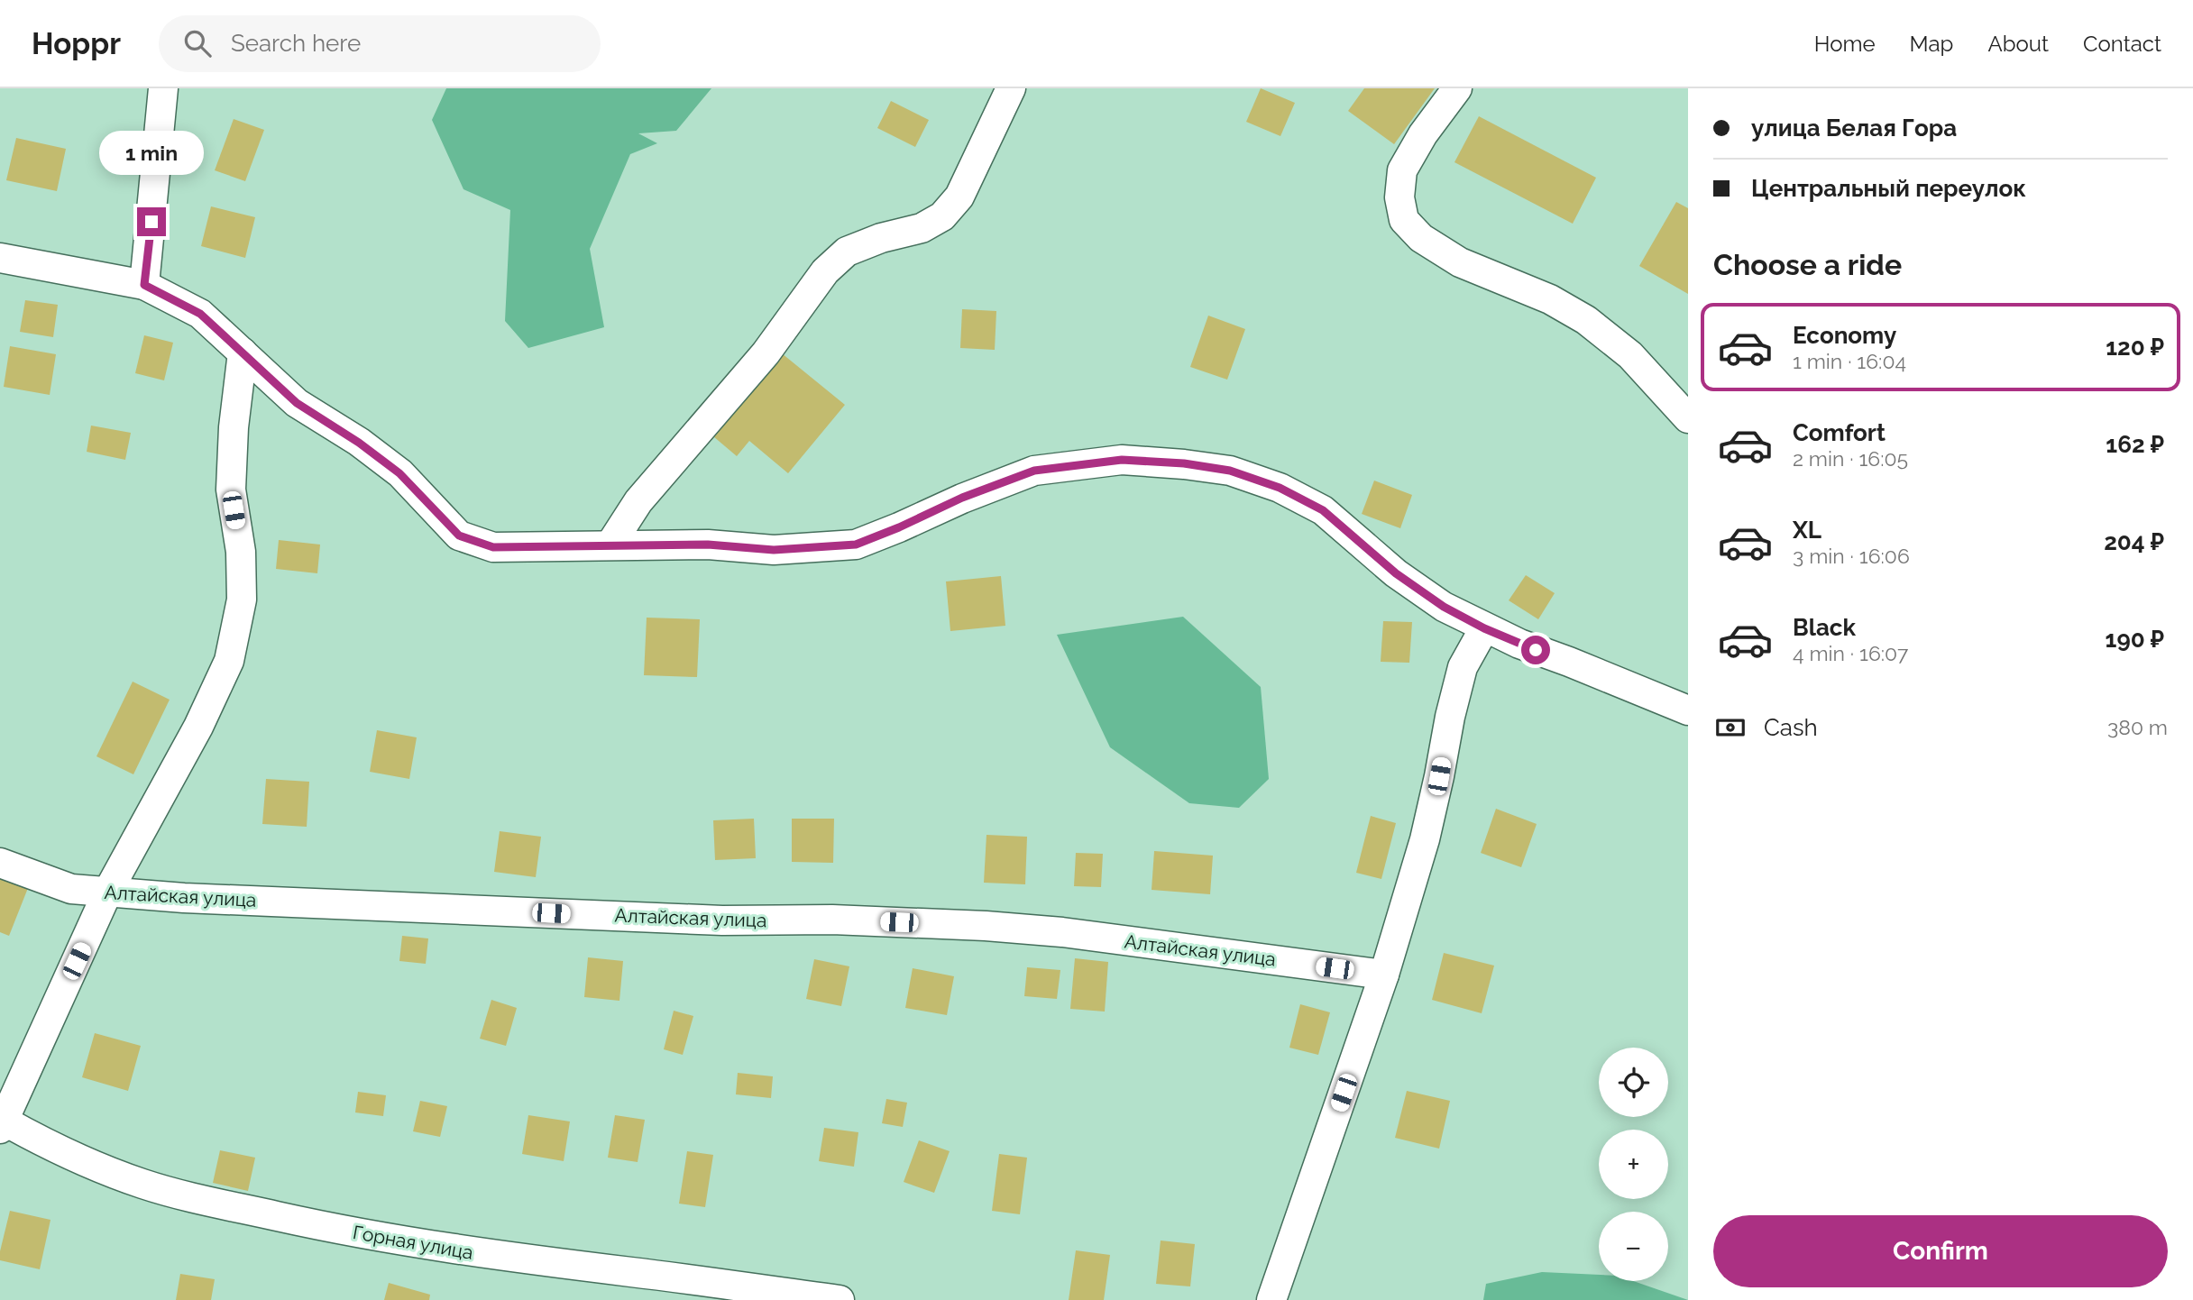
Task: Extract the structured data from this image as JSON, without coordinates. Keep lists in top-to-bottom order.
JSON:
{
  "streets": {
    "street": ["Алтайская улица", "Горная улица"]
  },
  "page": {
    "header": "Hoppr",
    "search": "Search here",
    "nav": [
      "Home",
      "Map",
      "About",
      "Contact"
    ],
    "banner": ["улица Белая Гора", "Центральный переулок"],
    "bubble": "1 min",
    "heading": "Choose a ride",
    "list": [
      {
        "name": "Economy",
        "note": "1 min · 16:04",
        "value": "120 ₽"
      },
      {
        "name": "Comfort",
        "note": "2 min · 16:05",
        "value": "162 ₽"
      },
      {
        "name": "XL",
        "note": "3 min · 16:06",
        "value": "204 ₽"
      },
      {
        "name": "Black",
        "note": "4 min · 16:07",
        "value": "190 ₽"
      }
    ],
    "pay": ["Cash", "380 m"],
    "map_buttons": ["+", "−"],
    "buttons": "Confirm"
  }
}
